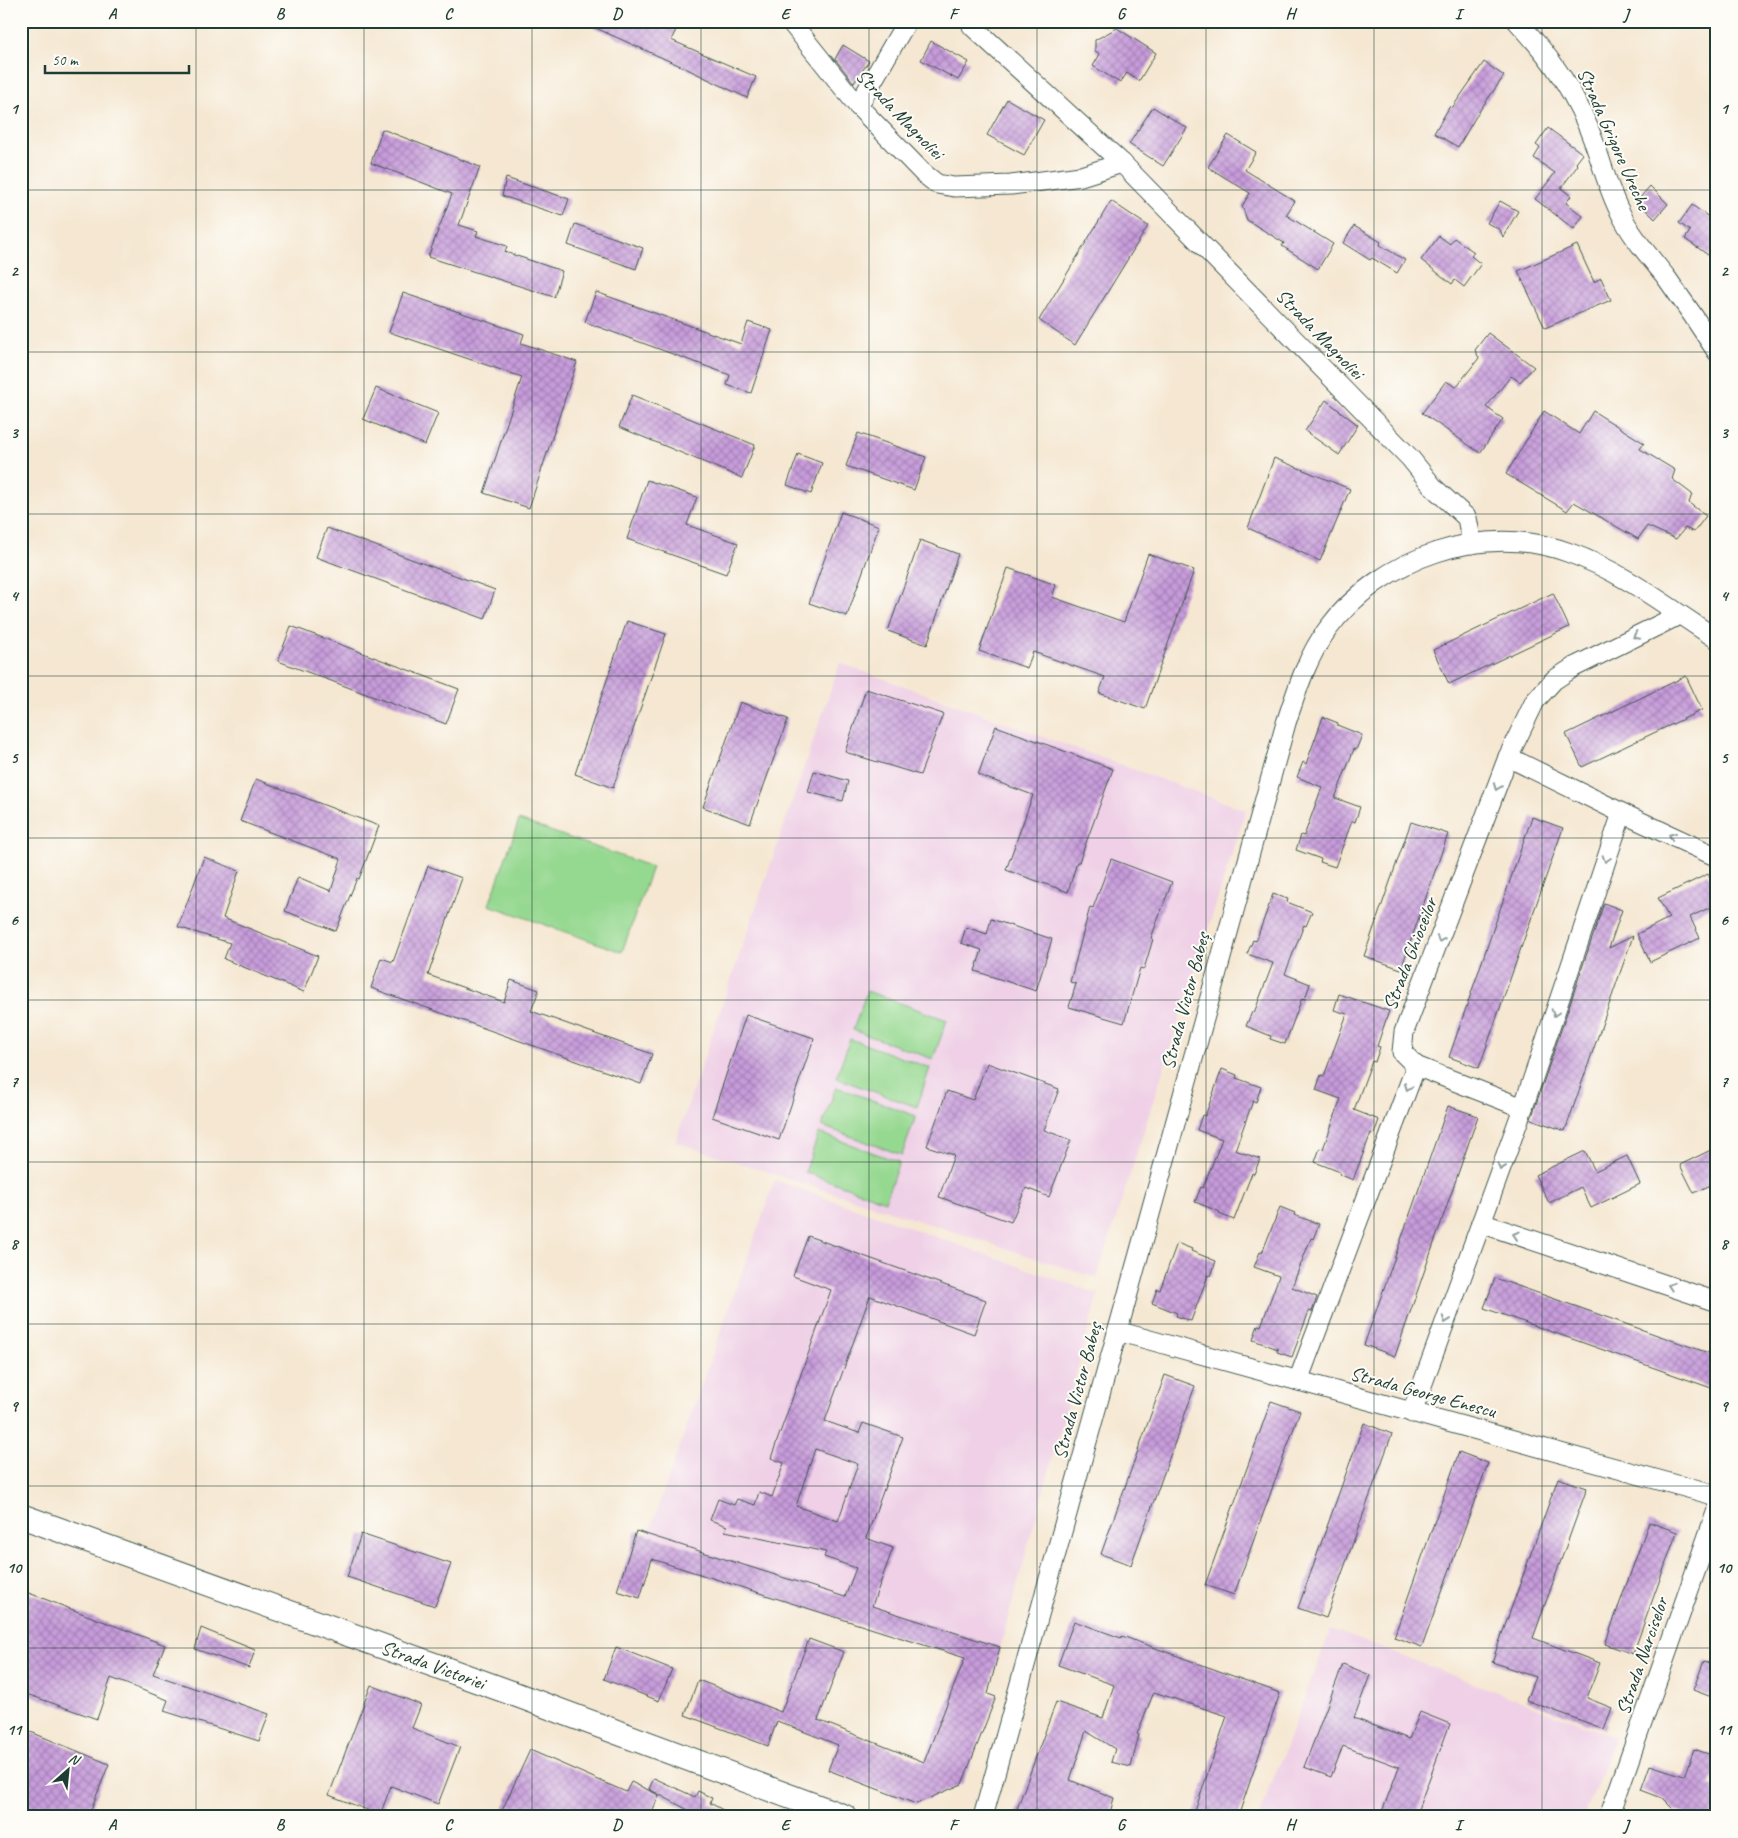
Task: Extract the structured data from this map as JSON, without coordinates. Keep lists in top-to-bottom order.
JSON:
{
  "streets": {
    "street": [
      "Strada Magnoliei",
      "Strada Grigore Ureche",
      "Strada Ghioceilor",
      "Strada Victor Babeș",
      "Strada George Enescu",
      "Strada Narciselor",
      "Strada Victoriei"
    ]
  },
  "crossings": [
    ["Strada Magnoliei", "Strada Victor Babeș"],
    ["Strada Ghioceilor", "Strada Victor Babeș"],
    ["Strada Victor Babeș", "Strada George Enescu"]
  ],
  "scale_bar": "50 m",
  "north": "top right",
  "grid": {
    "columns": [
      "A",
      "B",
      "C",
      "D",
      "E",
      "F",
      "G",
      "H",
      "I",
      "J"
    ],
    "rows": [
      "1",
      "2",
      "3",
      "4",
      "5",
      "6",
      "7",
      "8",
      "9",
      "10",
      "11"
    ]
  }
}
